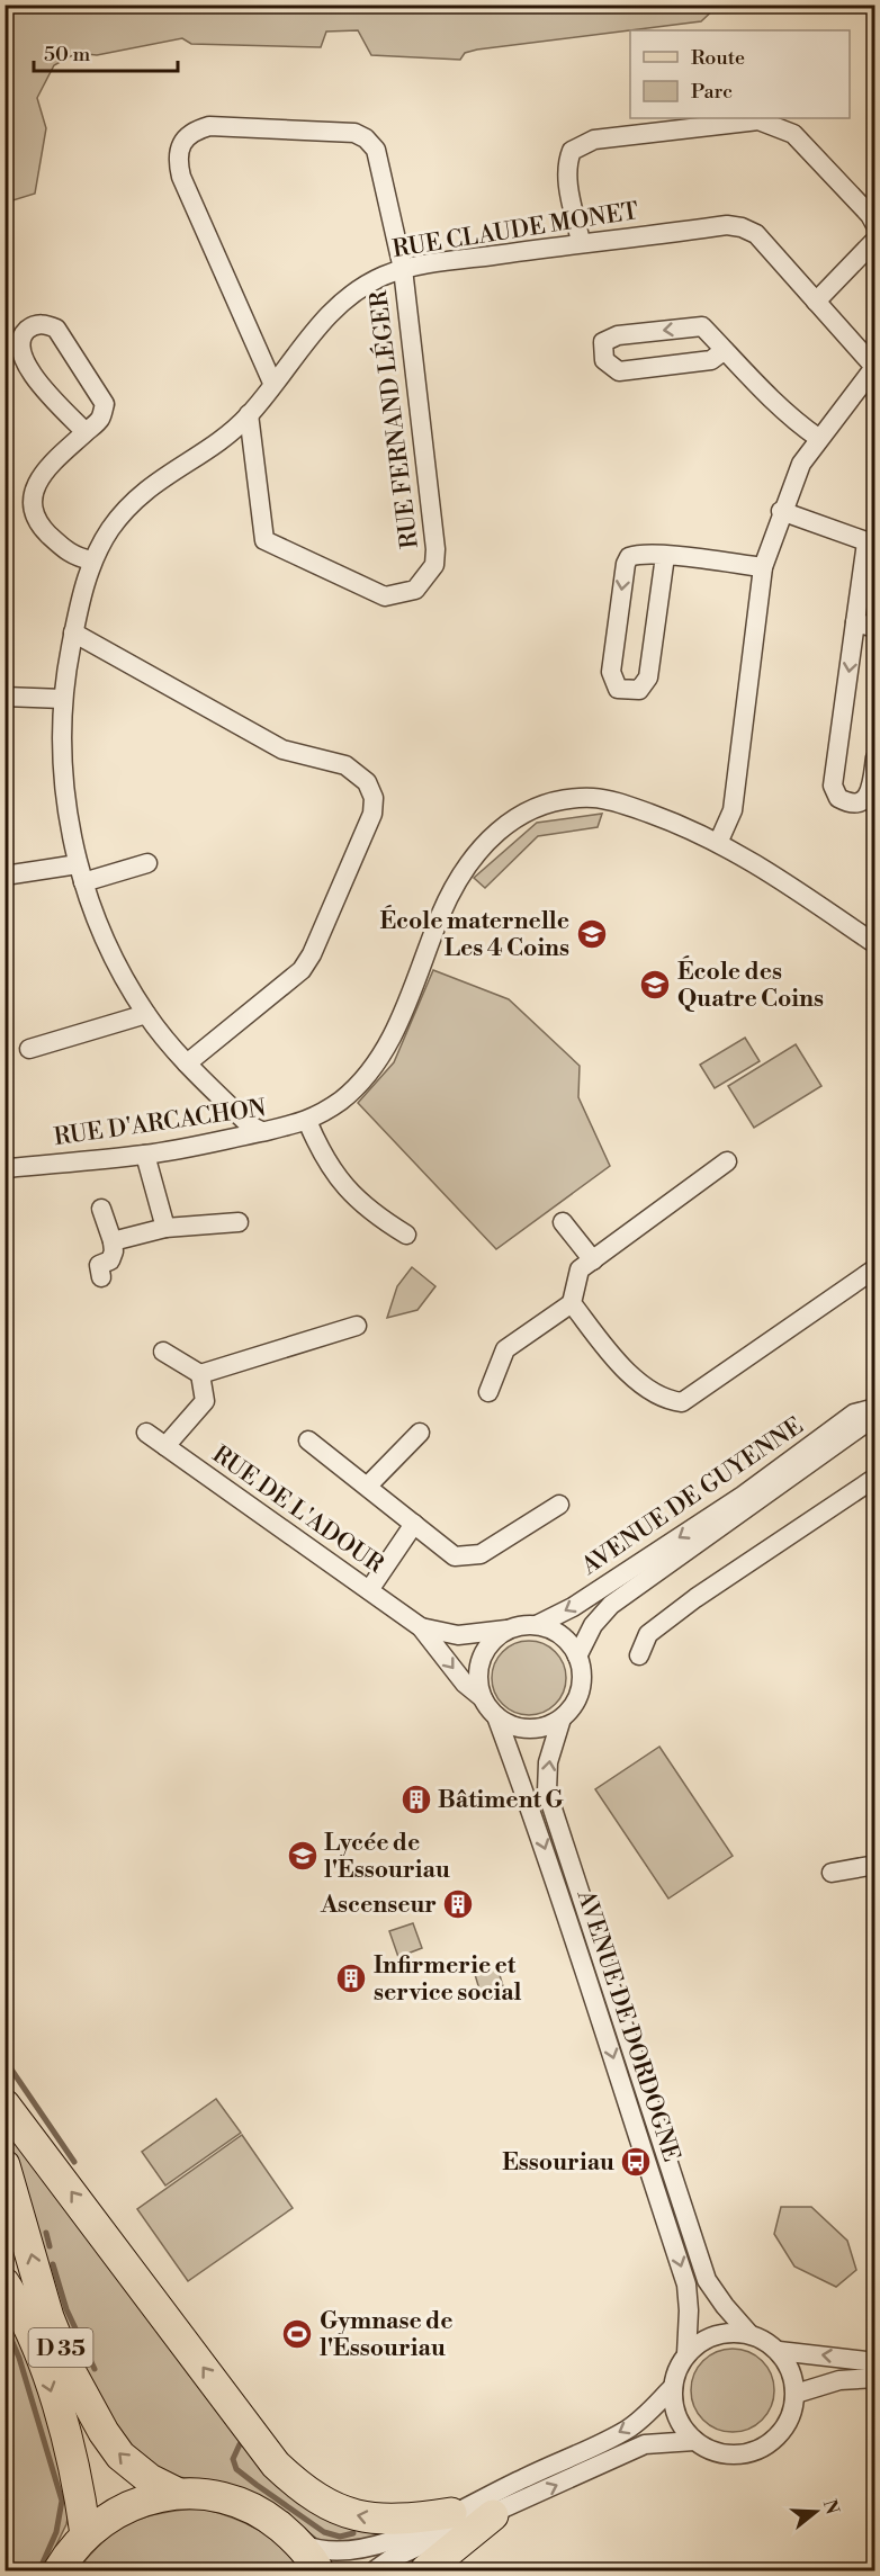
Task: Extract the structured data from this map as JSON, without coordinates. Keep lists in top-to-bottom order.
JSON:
{
  "streets": {
    "main road": ["D 35"],
    "street": [
      "RUE CLAUDE MONET",
      "RUE FERNAND LÉGER",
      "RUE D'ARCACHON",
      "AVENUE DE GUYENNE",
      "RUE DE L'ADOUR",
      "AVENUE DE DORDOGNE"
    ]
  },
  "crossings": [
    ["RUE CLAUDE MONET", "RUE FERNAND LÉGER"],
    ["RUE CLAUDE MONET", "RUE D'ARCACHON"],
    ["AVENUE DE GUYENNE", "RUE DE L'ADOUR"],
    ["AVENUE DE GUYENNE", "AVENUE DE DORDOGNE"],
    ["RUE DE L'ADOUR", "AVENUE DE DORDOGNE"]
  ],
  "places": {
    "school or university": ["École maternelle Les 4 Coins", "École des Quatre Coins", "Lycée de l'Essouriau"],
    "building": ["Bâtiment G", "Ascenseur", "Infirmerie et service social"],
    "bus stop": ["Essouriau"],
    "sports": ["Gymnase de l'Essouriau"]
  },
  "legend": ["Route", "Parc"],
  "scale_bar": "50 m",
  "north": "right"
}
